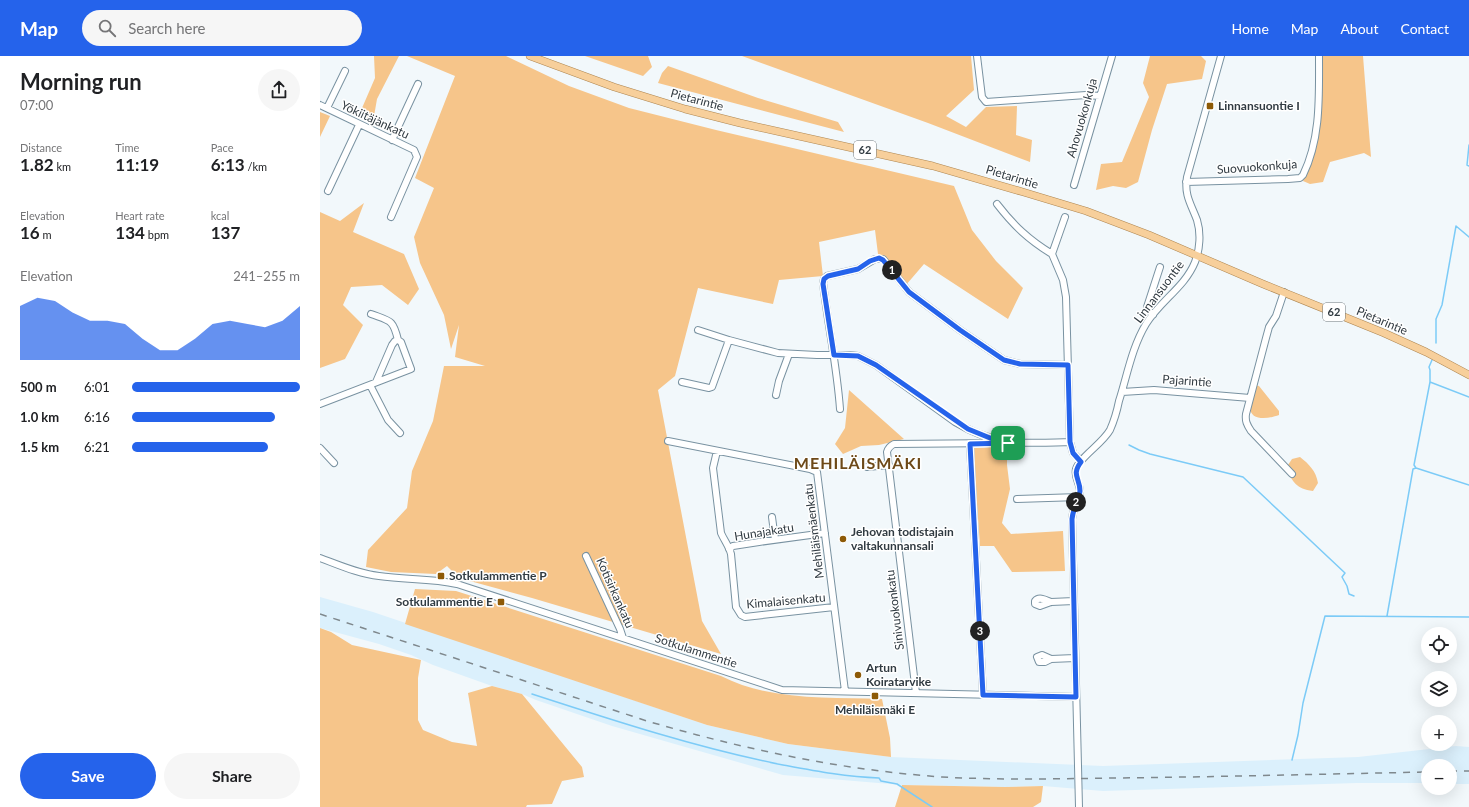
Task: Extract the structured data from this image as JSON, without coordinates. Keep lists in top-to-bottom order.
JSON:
{
  "streets": {
    "main road": ["Pietarintie", "62"],
    "street": [
      "Ahovuokonkuja",
      "Yökiitäjänkatu",
      "Suovuokonkuja",
      "Linnansuontie",
      "Pajarintie",
      "Mehiläismäenkatu",
      "Hunajakatu",
      "Kotisirkankatu",
      "Kimalaisenkatu",
      "Sinivuokonkatu",
      "Sotkulammentie"
    ]
  },
  "crossings": [
    ["Pietarintie", "Linnansuontie"],
    ["Suovuokonkuja", "Linnansuontie"],
    ["Linnansuontie", "Pajarintie"],
    ["Mehiläismäenkatu", "Hunajakatu"],
    ["Mehiläismäenkatu", "Kimalaisenkatu"],
    ["Mehiläismäenkatu", "Sotkulammentie"],
    ["Hunajakatu", "Kimalaisenkatu"],
    ["Kotisirkankatu", "Sotkulammentie"],
    ["Sinivuokonkatu", "Sotkulammentie"]
  ],
  "districts": ["MEHILÄISMÄKI"],
  "places": {
    "transit": [
      "Linnansuontie I",
      "Sotkulammentie P",
      "Sotkulammentie E",
      "Mehiläismäki E"
    ],
    "other": ["Jehovan todistajain valtakunnansali", "Artun Koiratarvike"]
  },
  "page": {
    "header": "Map",
    "search": "Search here",
    "nav": [
      "Home",
      "Map",
      "About",
      "Contact"
    ],
    "heading": ["Morning run", "07:00"],
    "stats": [
      ["Distance", "1.82 km"],
      ["Time", "11:19"],
      ["Pace", "6:13 /km"],
      ["Elevation", "16 m"],
      ["Heart rate", "134 bpm"],
      ["kcal", "137"]
    ],
    "chart": ["Elevation", "241–255 m"],
    "pins": ["1", "2", "3"],
    "list": [
      {
        "name": "500 m",
        "note": "6:01"
      },
      {
        "name": "1.0 km",
        "note": "6:16"
      },
      {
        "name": "1.5 km",
        "note": "6:21"
      }
    ],
    "map_buttons": ["+", "−"],
    "buttons": ["Save", "Share"]
  }
}
